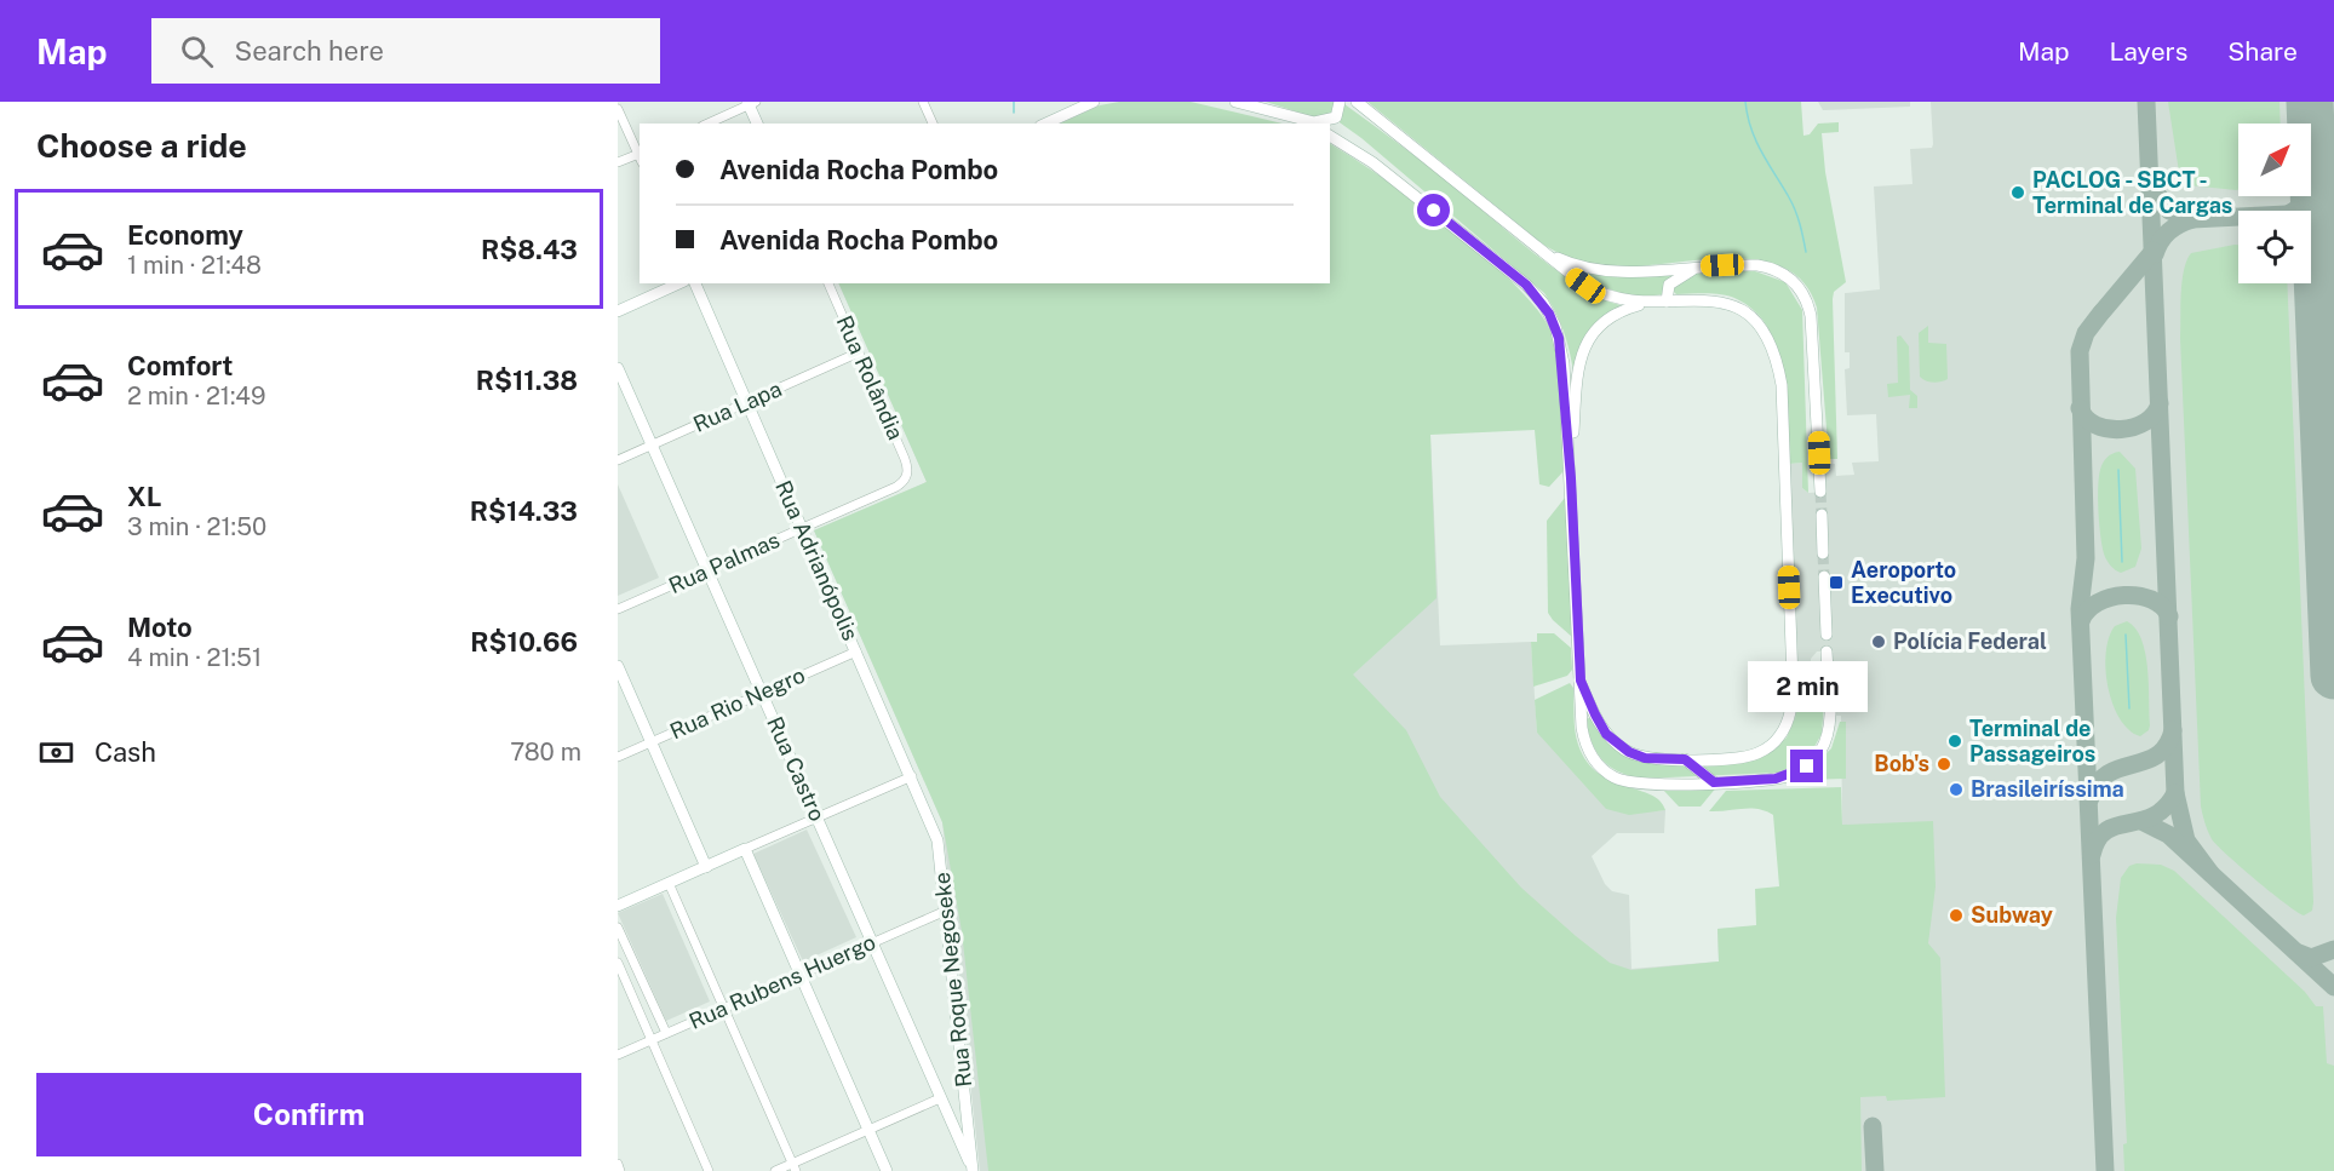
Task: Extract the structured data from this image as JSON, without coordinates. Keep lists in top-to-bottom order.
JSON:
{
  "streets": {
    "main road": ["Rua Adrianópolis", "Rua Castro", "Rua Roque Negoseke"],
    "street": [
      "Rua Rolândia",
      "Rua Lapa",
      "Rua Palmas",
      "Rua Rio Negro",
      "Rua Rubens Huergo"
    ]
  },
  "crossings": [
    ["Rua Rolândia", "Rua Lapa"],
    ["Rua Rolândia", "Rua Palmas"],
    ["Rua Lapa", "Rua Adrianópolis"],
    ["Rua Lapa", "Rua Castro"],
    ["Rua Adrianópolis", "Rua Palmas"],
    ["Rua Adrianópolis", "Rua Rio Negro"],
    ["Rua Adrianópolis", "Rua Roque Negoseke"],
    ["Rua Palmas", "Rua Castro"],
    ["Rua Rio Negro", "Rua Castro"],
    ["Rua Castro", "Rua Roque Negoseke"],
    ["Rua Castro", "Rua Rubens Huergo"],
    ["Rua Roque Negoseke", "Rua Rubens Huergo"]
  ],
  "places": {
    "other": [
      "PACLOG - SBCT - Terminal de Cargas",
      "Polícia Federal",
      "Terminal de Passageiros",
      "Bob's",
      "Brasileiríssima",
      "Subway"
    ],
    "transit": ["Aeroporto Executivo"]
  },
  "north": "top right",
  "page": {
    "header": "Map",
    "search": "Search here",
    "nav": ["Map", "Layers", "Share"],
    "heading": "Choose a ride",
    "banner": ["Avenida Rocha Pombo", "Avenida Rocha Pombo"],
    "list": [
      {
        "name": "Economy",
        "note": "1 min · 21:48",
        "value": "R$8.43"
      },
      {
        "name": "Comfort",
        "note": "2 min · 21:49",
        "value": "R$11.38"
      },
      {
        "name": "XL",
        "note": "3 min · 21:50",
        "value": "R$14.33"
      },
      {
        "name": "Moto",
        "note": "4 min · 21:51",
        "value": "R$10.66"
      }
    ],
    "bubble": "2 min",
    "pay": ["Cash", "780 m"],
    "buttons": "Confirm"
  }
}
